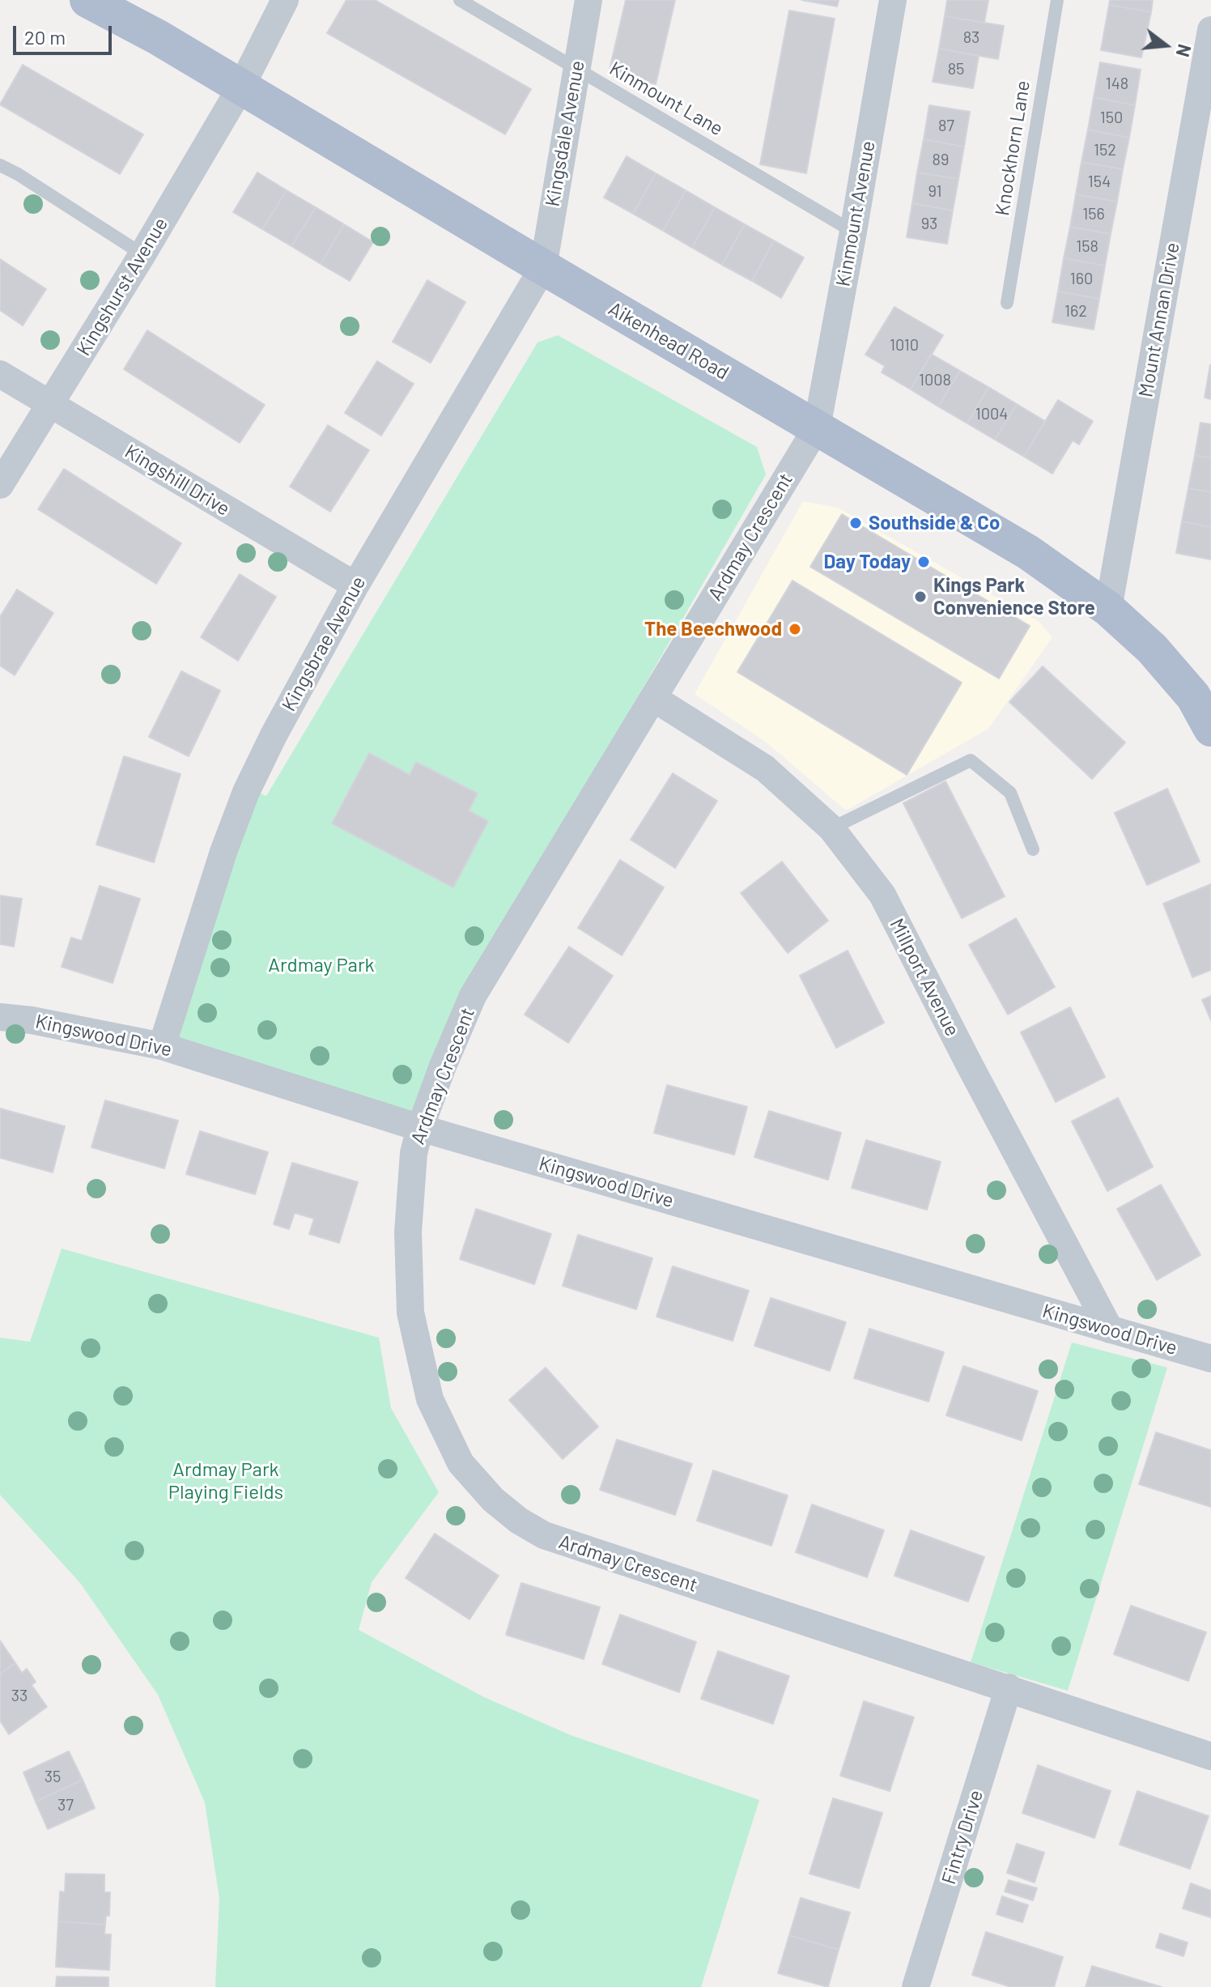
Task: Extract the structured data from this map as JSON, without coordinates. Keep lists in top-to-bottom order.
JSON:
{
  "streets": {
    "main road": ["Aikenhead Road"],
    "street": [
      "Kingsdale Avenue",
      "Kinmount Avenue",
      "Kingshurst Avenue",
      "Mount Annan Drive",
      "Kingshill Drive",
      "Ardmay Crescent",
      "Kingsbrae Avenue",
      "Millport Avenue",
      "Kingswood Drive",
      "Fintry Drive"
    ],
    "lane": ["Kinmount Lane", "Knockhorn Lane"]
  },
  "crossings": [
    ["Kinmount Lane", "Kingsdale Avenue"],
    ["Kinmount Lane", "Kinmount Avenue"],
    ["Kingsdale Avenue", "Aikenhead Road"],
    ["Kingsdale Avenue", "Kingsbrae Avenue"],
    ["Kinmount Avenue", "Aikenhead Road"],
    ["Kinmount Avenue", "Ardmay Crescent"],
    ["Kingshurst Avenue", "Aikenhead Road"],
    ["Kingshurst Avenue", "Kingshill Drive"],
    ["Mount Annan Drive", "Aikenhead Road"],
    ["Aikenhead Road", "Ardmay Crescent"],
    ["Aikenhead Road", "Kingsbrae Avenue"],
    ["Kingshill Drive", "Kingsbrae Avenue"],
    ["Ardmay Crescent", "Millport Avenue"],
    ["Ardmay Crescent", "Kingswood Drive"],
    ["Ardmay Crescent", "Fintry Drive"],
    ["Kingsbrae Avenue", "Kingswood Drive"],
    ["Millport Avenue", "Kingswood Drive"]
  ],
  "parks": ["Ardmay Park", "Ardmay Park Playing Fields"],
  "places": [
    "Southside & Co",
    "Day Today",
    "Kings Park Convenience Store",
    "The Beechwood"
  ],
  "house_numbers": [
    "83",
    "85",
    "148",
    "150",
    "87",
    "152",
    "89",
    "154",
    "91",
    "156",
    "93",
    "158",
    "160",
    "162",
    "1010",
    "1008",
    "1004",
    "33",
    "35",
    "37"
  ],
  "scale_bar": "20 m",
  "north": "right"
}
